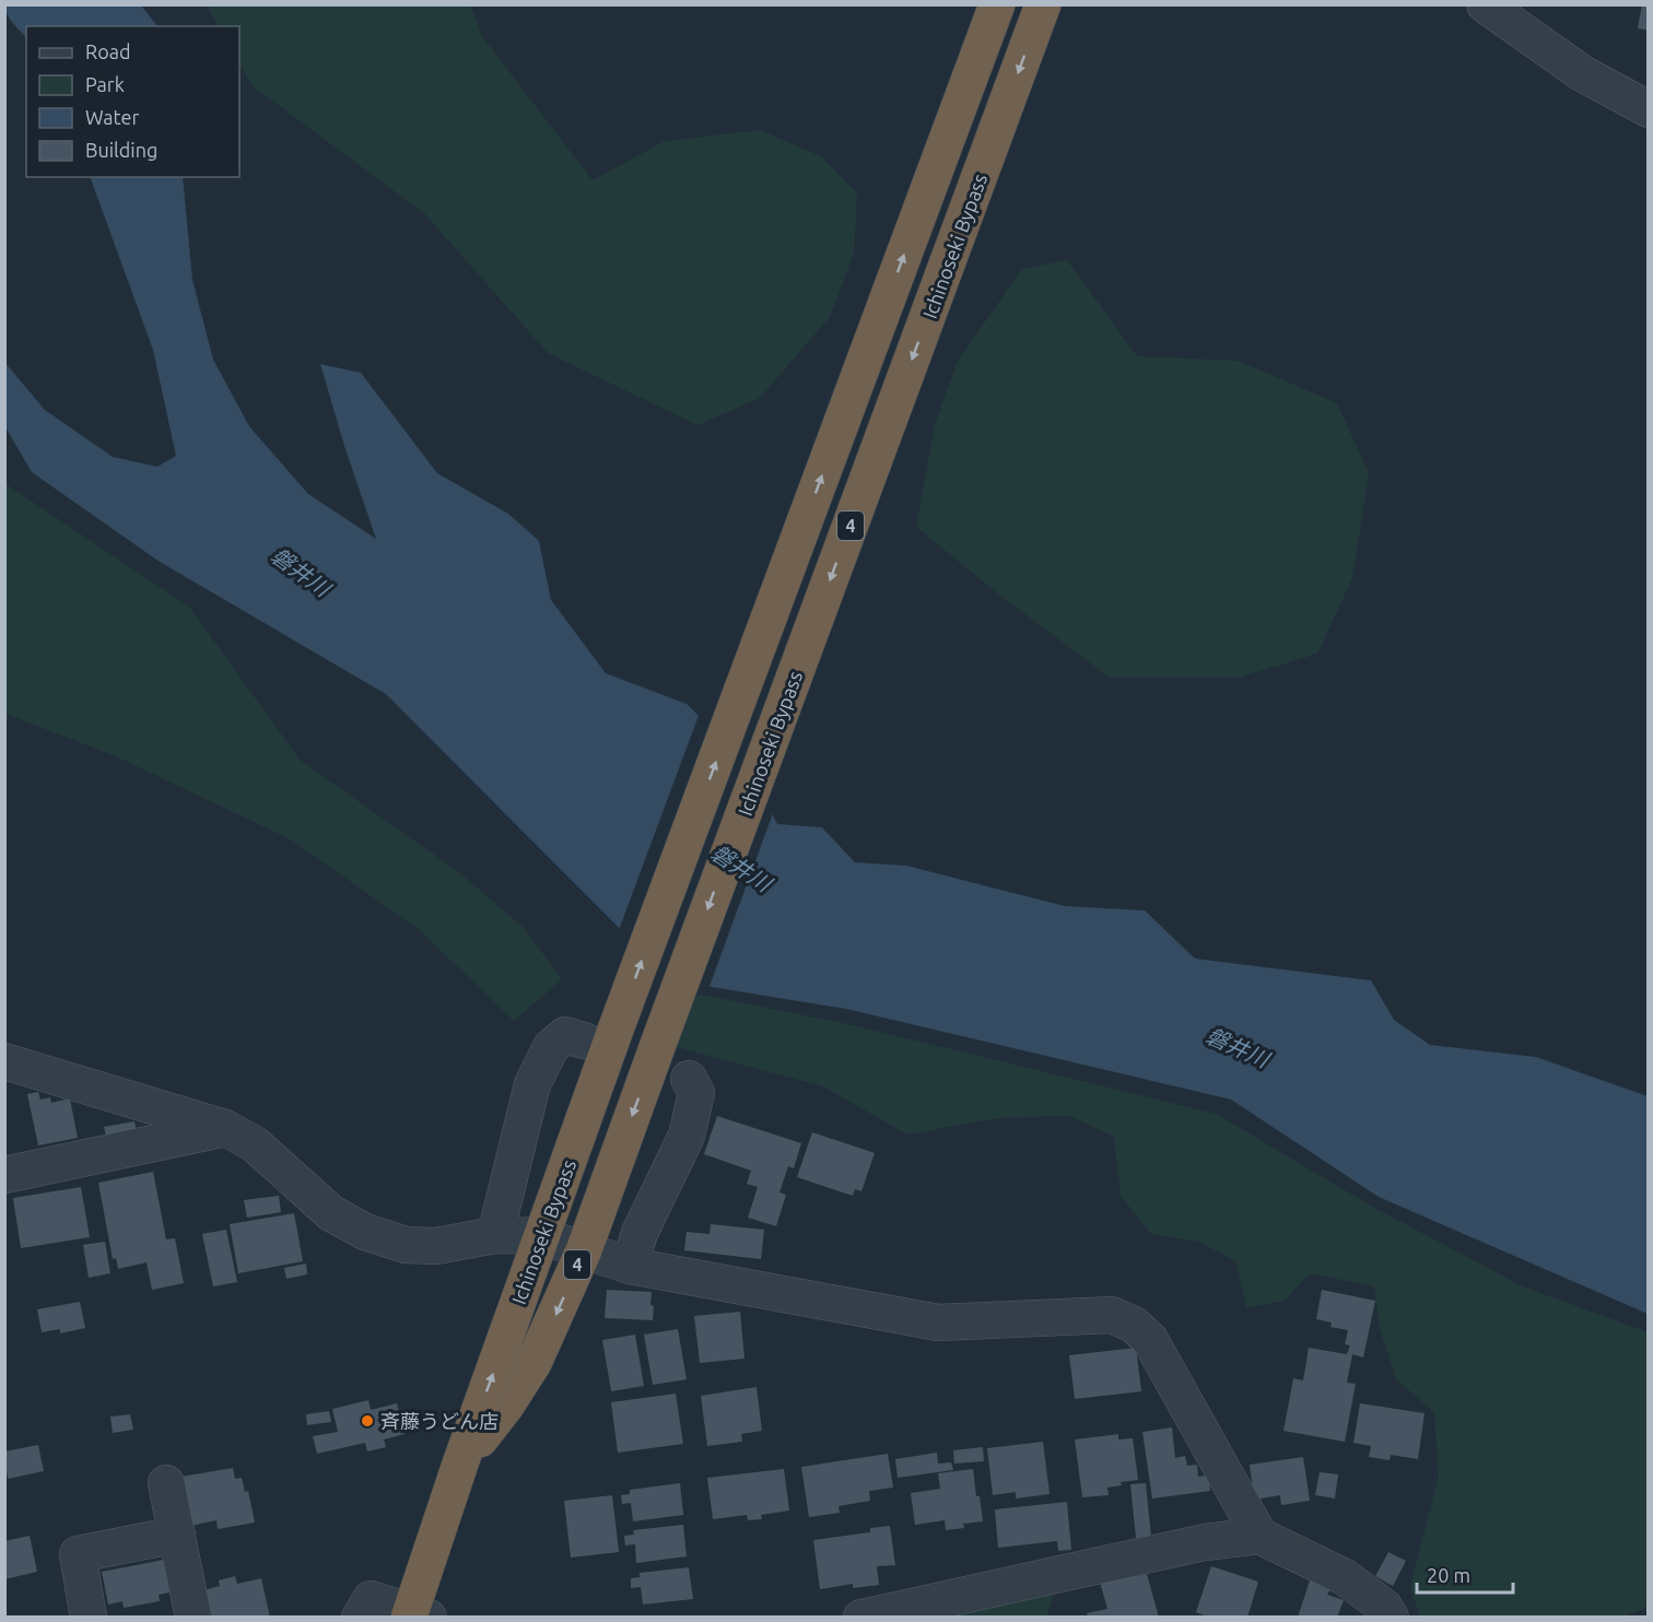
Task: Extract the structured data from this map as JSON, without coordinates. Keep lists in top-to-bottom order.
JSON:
{
  "streets": {
    "highway": ["Ichinoseki Bypass", "4"]
  },
  "water": ["磐井川"],
  "places": ["斉藤うどん店"],
  "legend": [
    "Road",
    "Park",
    "Water",
    "Building"
  ],
  "scale_bar": "20 m"
}
